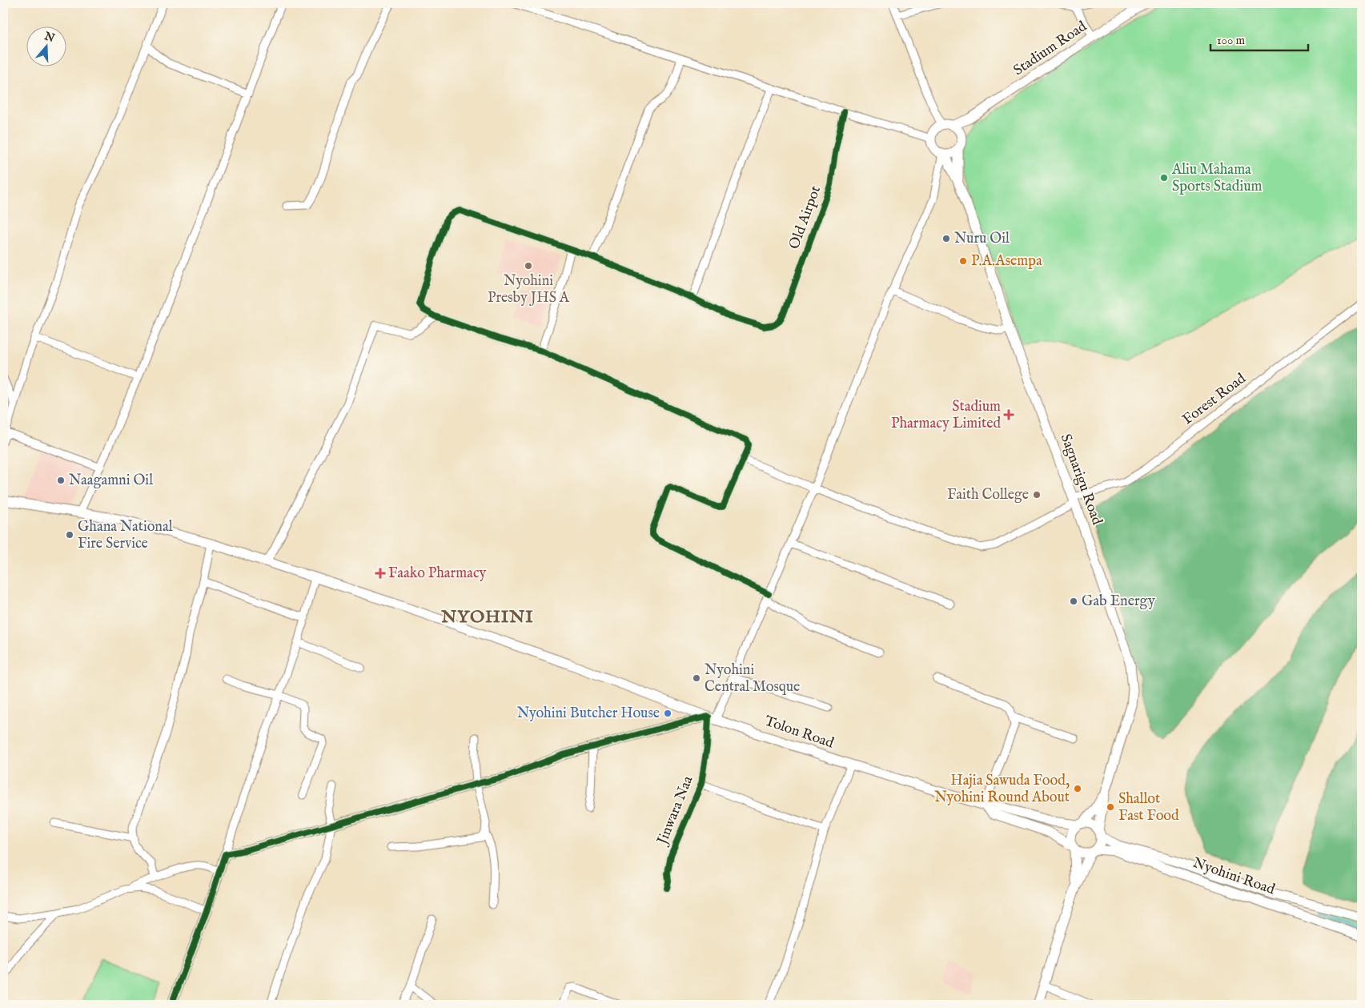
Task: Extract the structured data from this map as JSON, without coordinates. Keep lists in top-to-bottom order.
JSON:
{
  "streets": {
    "main road": [
      "Stadium Road",
      "Sagnarigu Road",
      "Tolon Road",
      "Nyohini Road"
    ],
    "street": ["Old Airpot", "Forest Road", "Jinwara Naa"]
  },
  "crossings": [
    ["Stadium Road", "Sagnarigu Road"],
    ["Stadium Road", "Jinwara Naa"],
    ["Forest Road", "Sagnarigu Road"],
    ["Forest Road", "Jinwara Naa"],
    ["Sagnarigu Road", "Jinwara Naa"],
    ["Sagnarigu Road", "Nyohini Road"],
    ["Tolon Road", "Jinwara Naa"]
  ],
  "districts": ["NYOHINI"],
  "places": {
    "other": [
      "Aliu Mahama Sports Stadium",
      "Nuru Oil",
      "P.A.Asempa",
      "Nyohini Presby JHS A",
      "Naagamni Oil",
      "Faith College",
      "Ghana National Fire Service",
      "Gab Energy",
      "Nyohini Central Mosque",
      "Nyohini Butcher House",
      "Hajia Sawuda Food, Nyohini Round About",
      "Shallot Fast Food"
    ],
    "health": ["Stadium Pharmacy Limited", "Faako Pharmacy"]
  },
  "scale_bar": "100 m",
  "north": "top"
}
